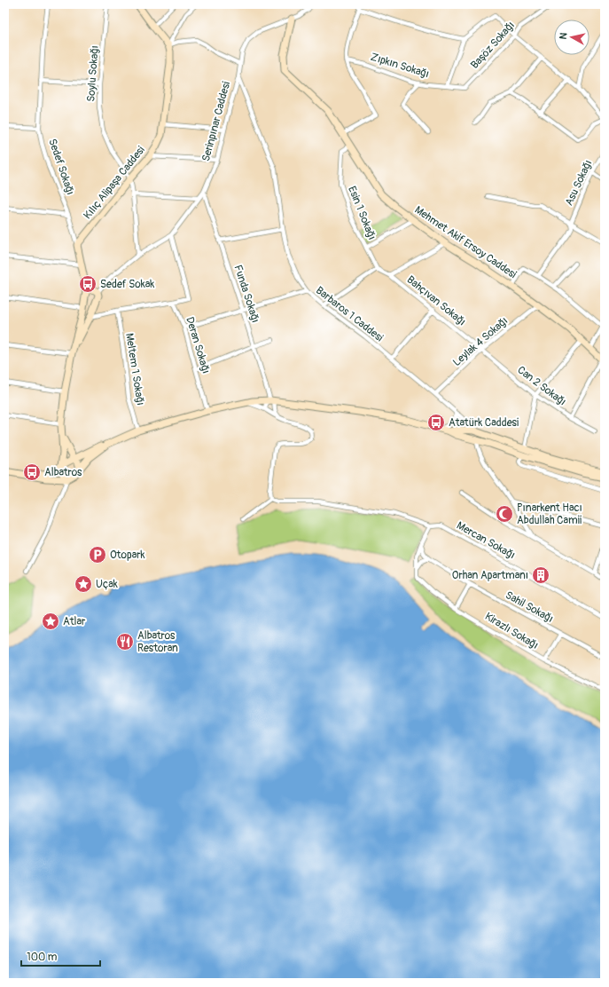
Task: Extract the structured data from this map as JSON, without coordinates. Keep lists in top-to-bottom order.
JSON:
{
  "streets": {
    "street": [
      "Başöz Sokağı",
      "Zıpkın Sokağı",
      "Soylu Sokağı",
      "Serinpınar Caddesi",
      "Sedef Sokağı",
      "Kılıç Alipaşa Caddesi",
      "Asu Sokağı",
      "Esin 1 Sokağı",
      "Mehmet Akif Ersoy Caddesi",
      "Funda Sokağı",
      "Bahçıvan Sokağı",
      "Barbaros 1 Caddesi",
      "Leylak 4 Sokağı",
      "Deran Sokağı",
      "Meltem 1 Sokağı",
      "Can 2 Sokağı",
      "Mercan Sokağı",
      "Sahil Sokağı",
      "Kirazlı Sokağı"
    ]
  },
  "crossings": [
    ["Başöz Sokağı", "Zıpkın Sokağı"],
    ["Soylu Sokağı", "Kılıç Alipaşa Caddesi"],
    ["Serinpınar Caddesi", "Sedef Sokağı"],
    ["Serinpınar Caddesi", "Mehmet Akif Ersoy Caddesi"],
    ["Serinpınar Caddesi", "Funda Sokağı"],
    ["Serinpınar Caddesi", "Barbaros 1 Caddesi"],
    ["Sedef Sokağı", "Kılıç Alipaşa Caddesi"],
    ["Esin 1 Sokağı", "Mehmet Akif Ersoy Caddesi"],
    ["Esin 1 Sokağı", "Bahçıvan Sokağı"],
    ["Mehmet Akif Ersoy Caddesi", "Leylak 4 Sokağı"],
    ["Bahçıvan Sokağı", "Leylak 4 Sokağı"],
    ["Bahçıvan Sokağı", "Can 2 Sokağı"],
    ["Barbaros 1 Caddesi", "Leylak 4 Sokağı"],
    ["Leylak 4 Sokağı", "Can 2 Sokağı"]
  ],
  "places": {
    "bus stop": ["Sedef Sokak", "Atatürk Caddesi", "Albatros"],
    "mosque": ["Pınarkent Hacı Abdullah Camii"],
    "parking": ["Otopark"],
    "building": ["Orhan Apartmanı"],
    "place": ["Uçak", "Atlar"],
    "restaurant": ["Albatros Restoran"]
  },
  "scale_bar": "100 m",
  "north": "left"
}
